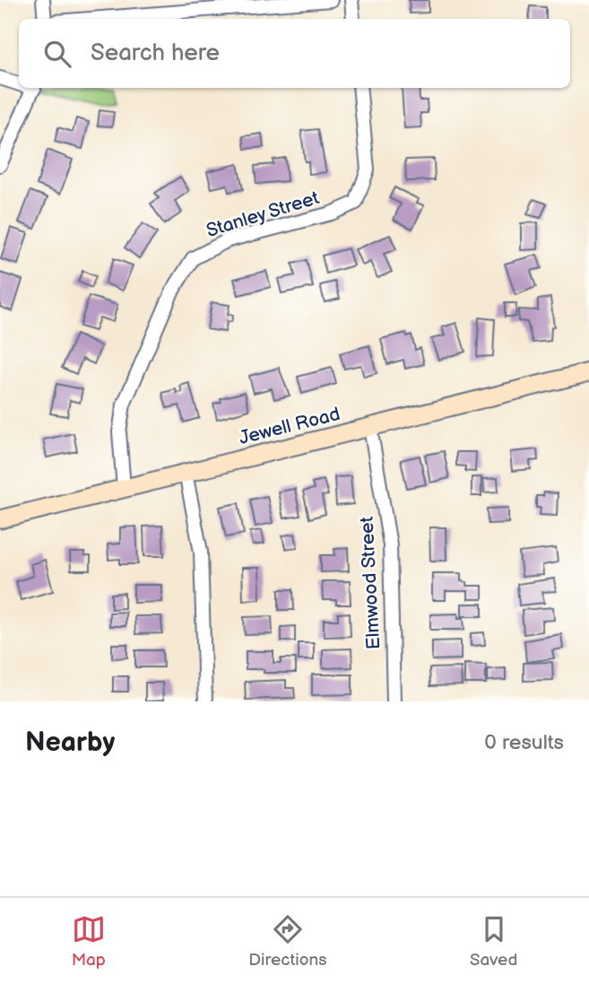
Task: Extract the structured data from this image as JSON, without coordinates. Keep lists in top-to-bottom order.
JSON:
{
  "streets": {
    "street": ["Stanley Street", "Jewell Road", "Elmwood Street"]
  },
  "crossings": [
    ["Stanley Street", "Jewell Road"],
    ["Jewell Road", "Elmwood Street"]
  ],
  "page": {
    "search": "Search here",
    "heading": ["Nearby", "0 results"],
    "nav": ["Map", "Directions", "Saved"]
  }
}
